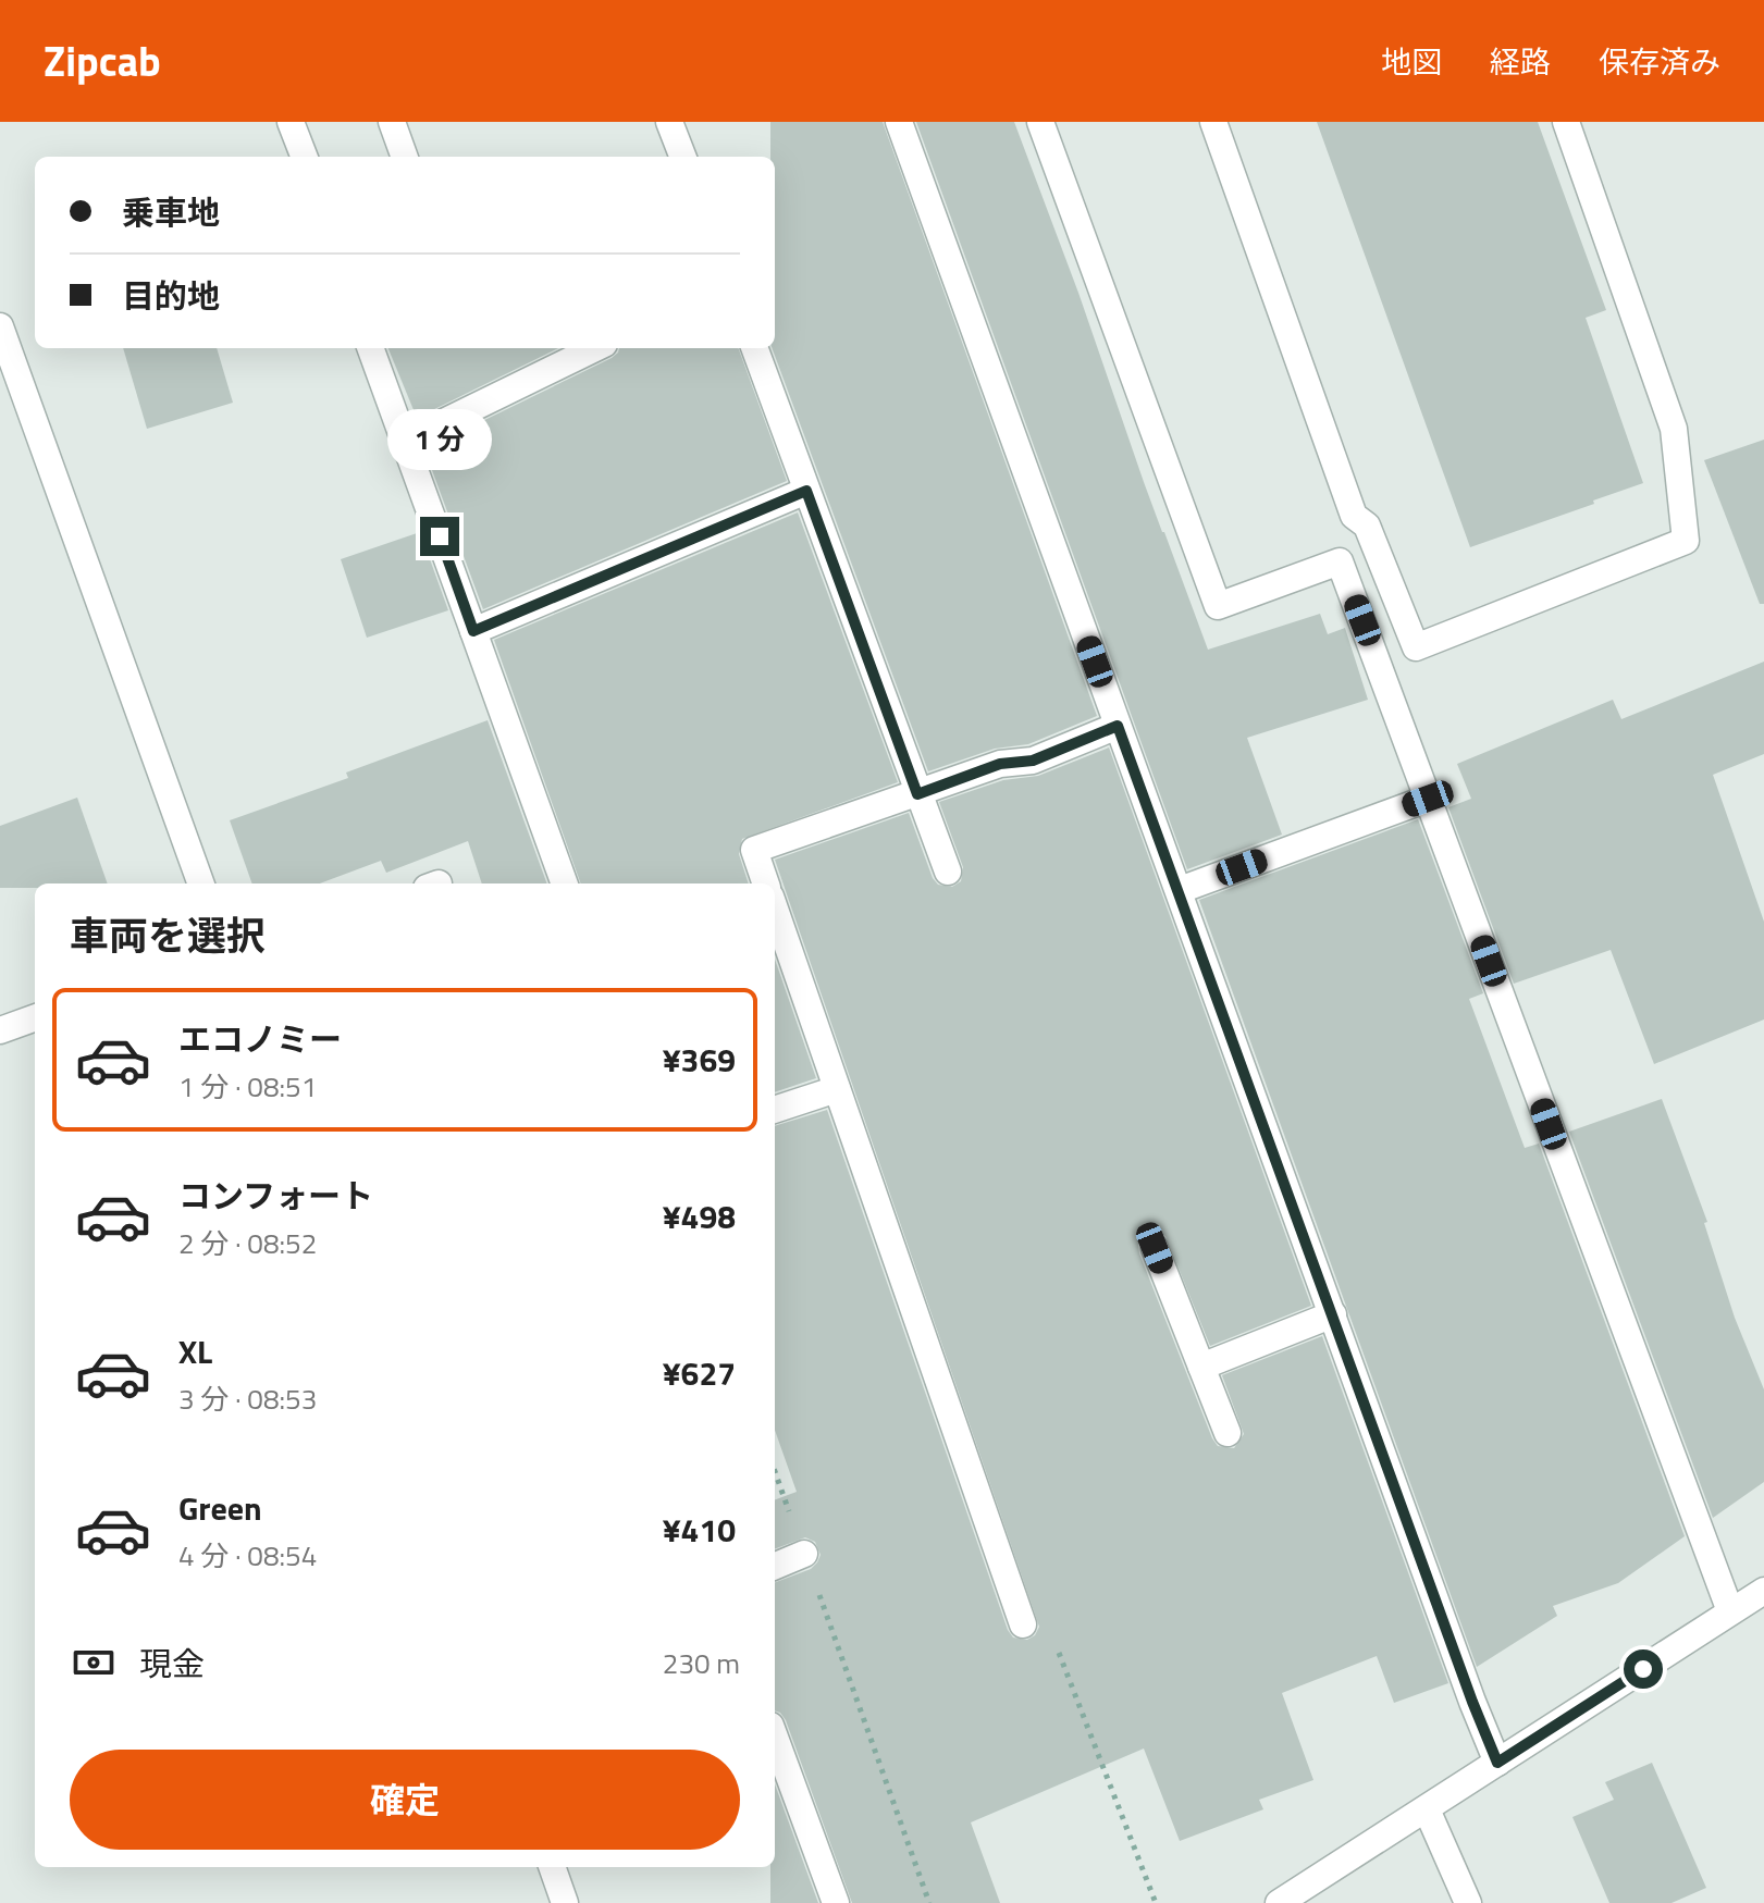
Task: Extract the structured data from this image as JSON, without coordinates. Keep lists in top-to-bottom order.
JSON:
{
  "page": {
    "header": "Zipcab",
    "nav": ["地図", "経路", "保存済み"],
    "banner": ["乗車地", "目的地"],
    "bubble": "1 分",
    "heading": "車両を選択",
    "list": [
      {
        "name": "エコノミー",
        "note": "1 分 · 08:51",
        "value": "¥369"
      },
      {
        "name": "コンフォート",
        "note": "2 分 · 08:52",
        "value": "¥498"
      },
      {
        "name": "XL",
        "note": "3 分 · 08:53",
        "value": "¥627"
      },
      {
        "name": "Green",
        "note": "4 分 · 08:54",
        "value": "¥410"
      }
    ],
    "pay": ["現金", "230 m"],
    "buttons": "確定"
  }
}
